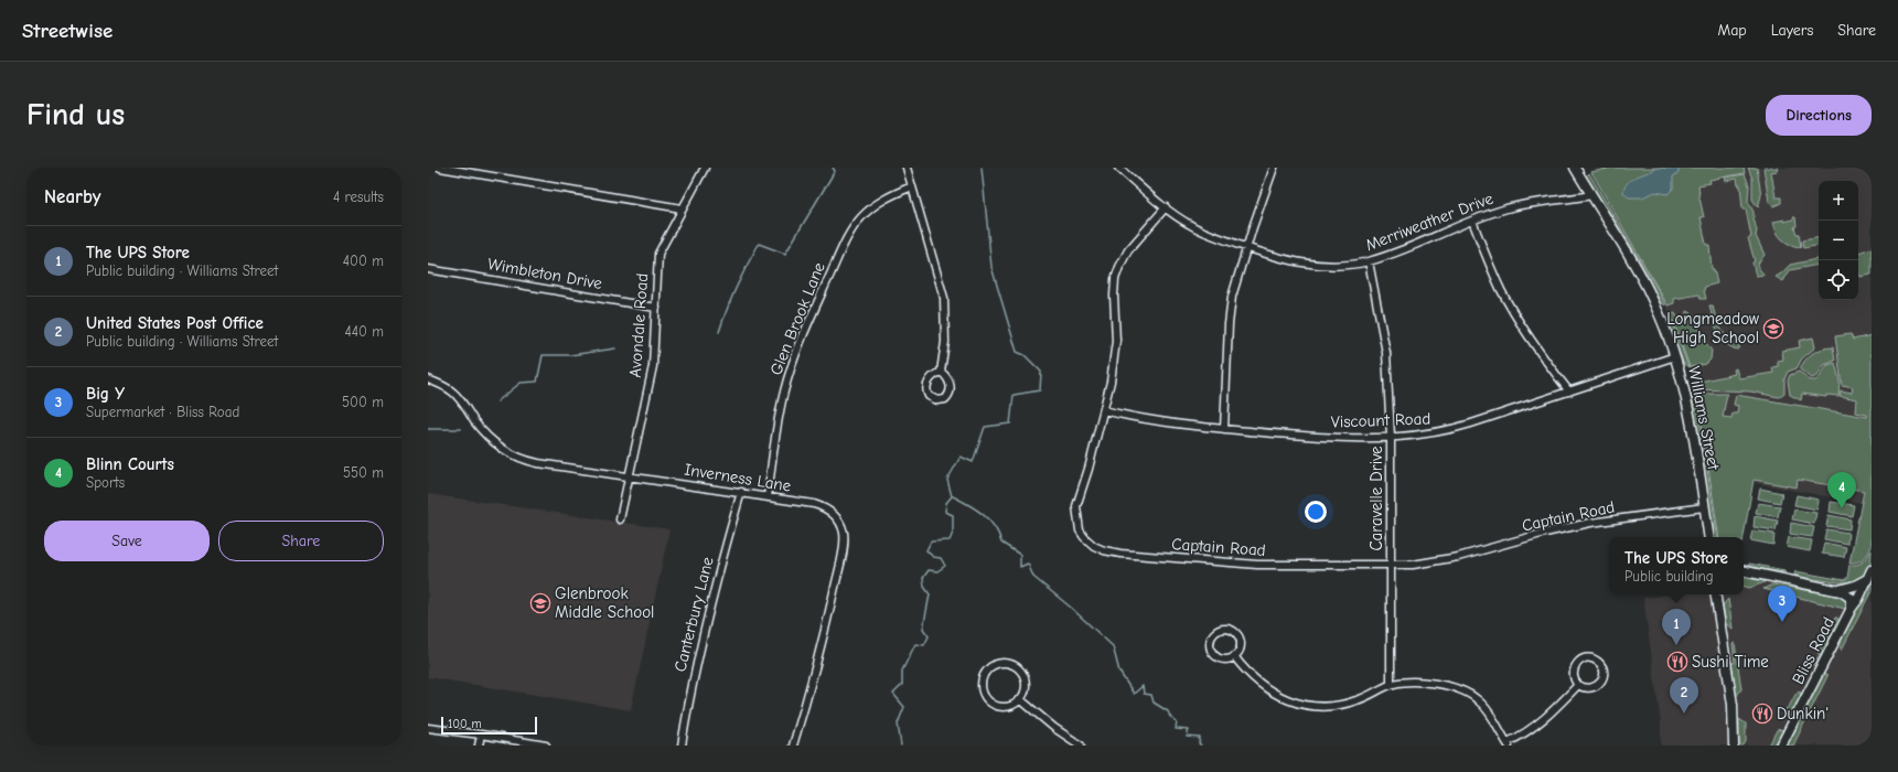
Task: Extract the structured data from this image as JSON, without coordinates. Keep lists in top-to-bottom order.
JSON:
{
  "streets": {
    "main road": ["Williams Street", "Bliss Road"],
    "street": [
      "Merriweather Drive",
      "Wimbleton Drive",
      "Glen Brook Lane",
      "Avondale Road",
      "Viscount Road",
      "Inverness Lane",
      "Caravelle Drive",
      "Captain Road",
      "Canterbury Lane"
    ]
  },
  "crossings": [
    ["Merriweather Drive", "Williams Street"],
    ["Merriweather Drive", "Caravelle Drive"],
    ["Merriweather Drive", "Captain Road"],
    ["Wimbleton Drive", "Avondale Road"],
    ["Glen Brook Lane", "Inverness Lane"],
    ["Avondale Road", "Inverness Lane"],
    ["Williams Street", "Viscount Road"],
    ["Williams Street", "Captain Road"],
    ["Viscount Road", "Caravelle Drive"],
    ["Viscount Road", "Captain Road"],
    ["Inverness Lane", "Canterbury Lane"],
    ["Caravelle Drive", "Captain Road"]
  ],
  "places": {
    "school or university": ["Longmeadow High School", "Glenbrook Middle School"],
    "restaurant": ["Sushi Time", "Dunkin'"]
  },
  "scale_bar": "100 m",
  "page": {
    "header": "Streetwise",
    "nav": ["Map", "Layers", "Share"],
    "buttons": [
      "Directions",
      ["Save", "Share"]
    ],
    "title": "Find us",
    "heading": ["Nearby", "4 results"],
    "map_buttons": ["+", "−"],
    "list": [
      {
        "mark": "1",
        "name": "The UPS Store",
        "note": "Public building · Williams Street",
        "value": "400 m"
      },
      {
        "mark": "2",
        "name": "United States Post Office",
        "note": "Public building · Williams Street",
        "value": "440 m"
      },
      {
        "mark": "3",
        "name": "Big Y",
        "note": "Supermarket · Bliss Road",
        "value": "500 m"
      },
      {
        "mark": "4",
        "name": "Blinn Courts",
        "note": "Sports",
        "value": "550 m"
      }
    ],
    "pins": [
      "4",
      "3",
      "1",
      "2"
    ],
    "popup": ["The UPS Store", "Public building"],
    "scale": "100 m"
  }
}
